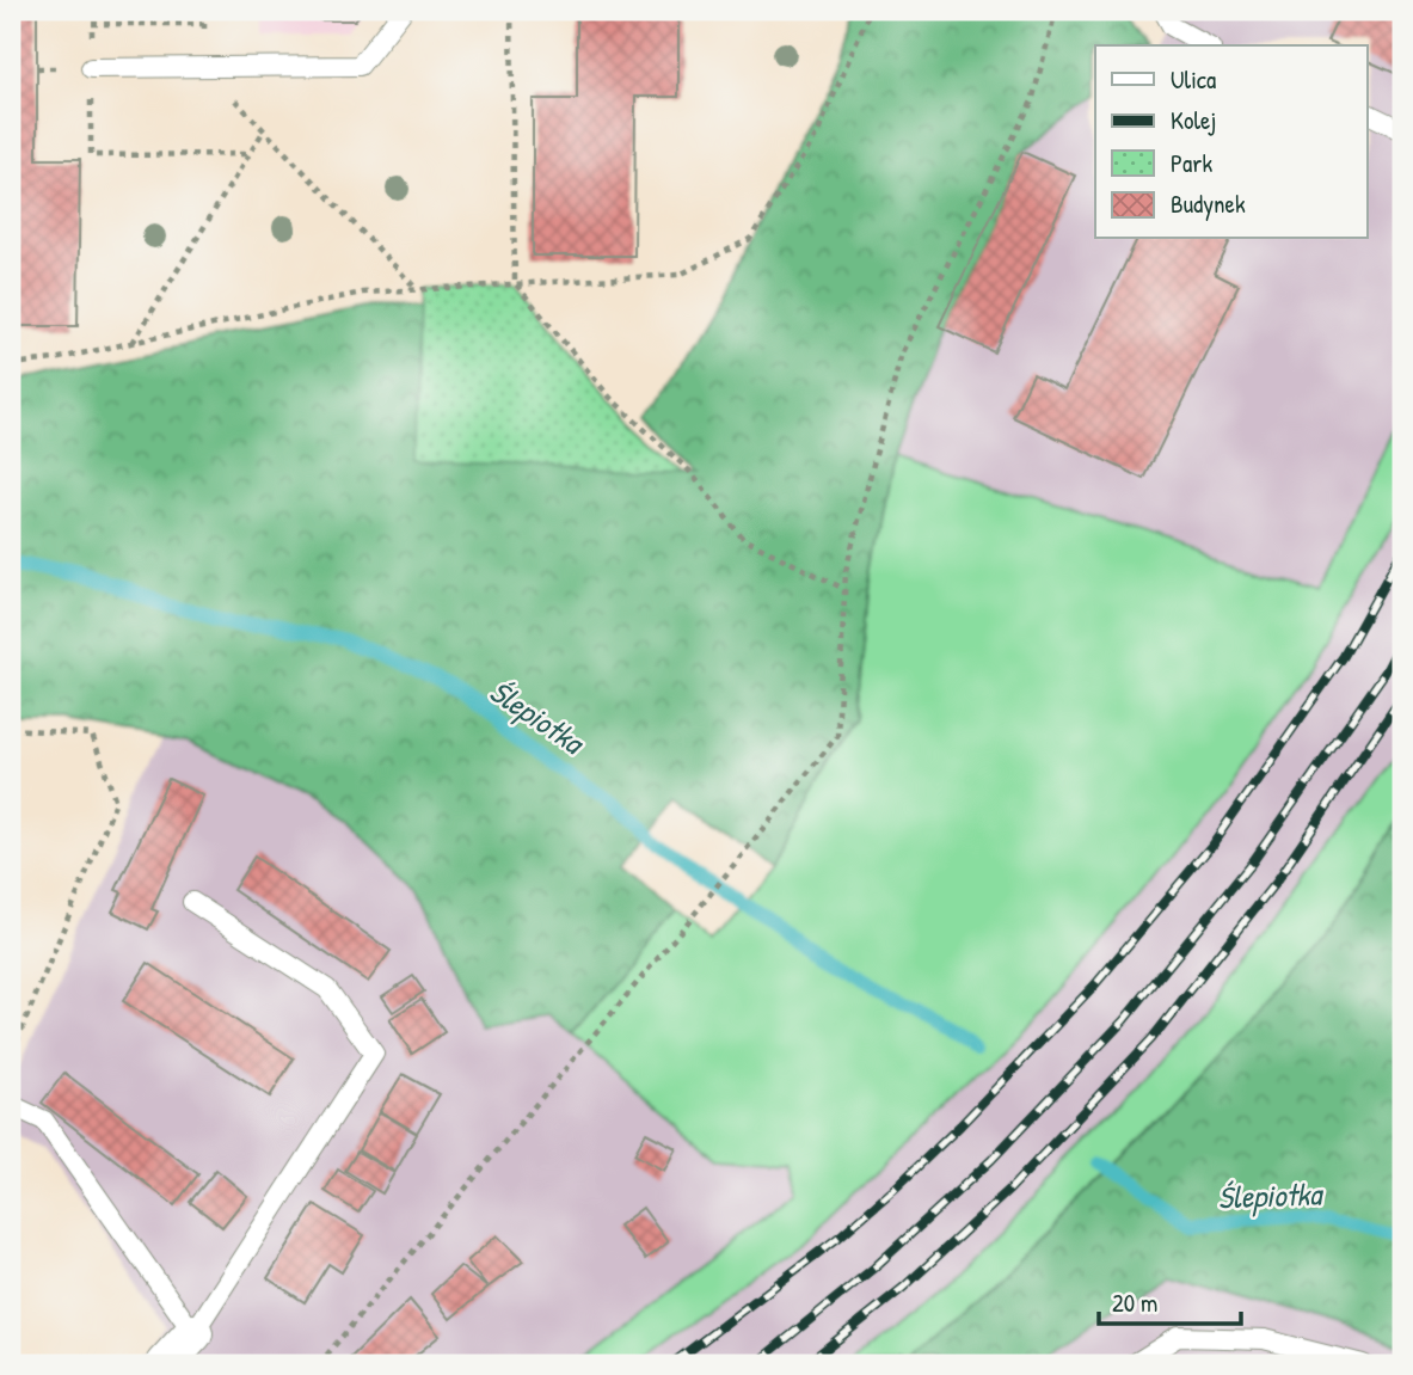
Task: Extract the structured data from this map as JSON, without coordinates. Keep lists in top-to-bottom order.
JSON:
{
  "water": ["Ślepiotka"],
  "legend": [
    "Ulica",
    "Kolej",
    "Park",
    "Budynek"
  ],
  "scale_bar": "20 m"
}
